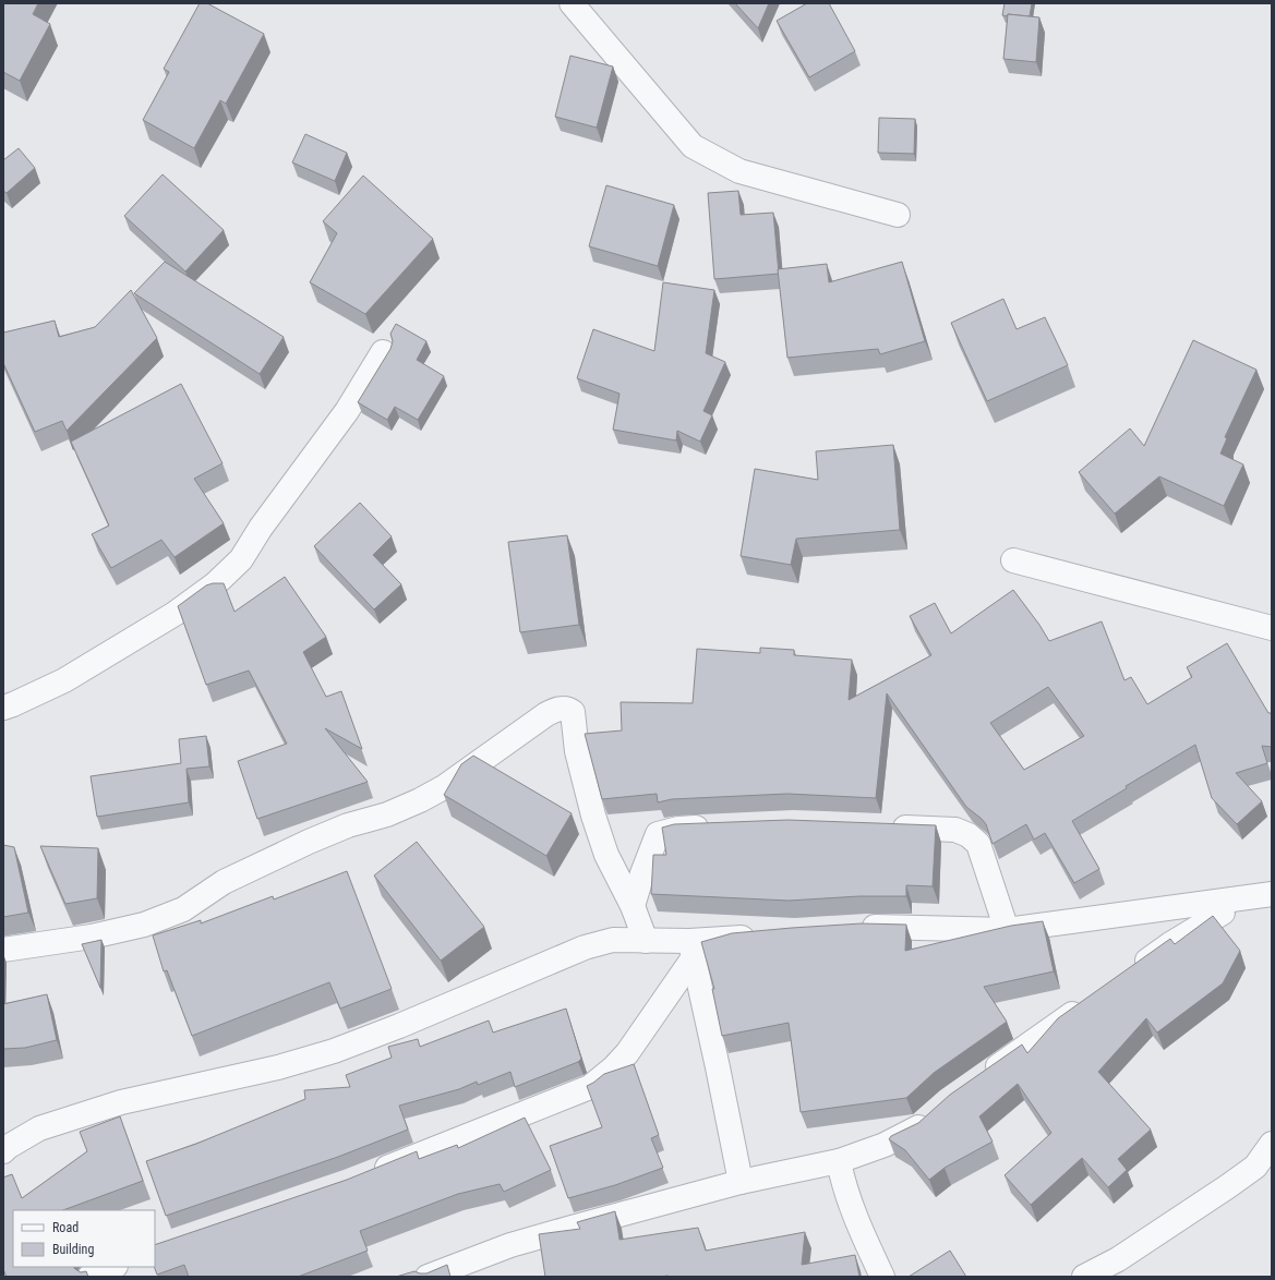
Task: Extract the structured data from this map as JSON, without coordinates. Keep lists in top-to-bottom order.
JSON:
{
  "legend": ["Road", "Building"]
}
